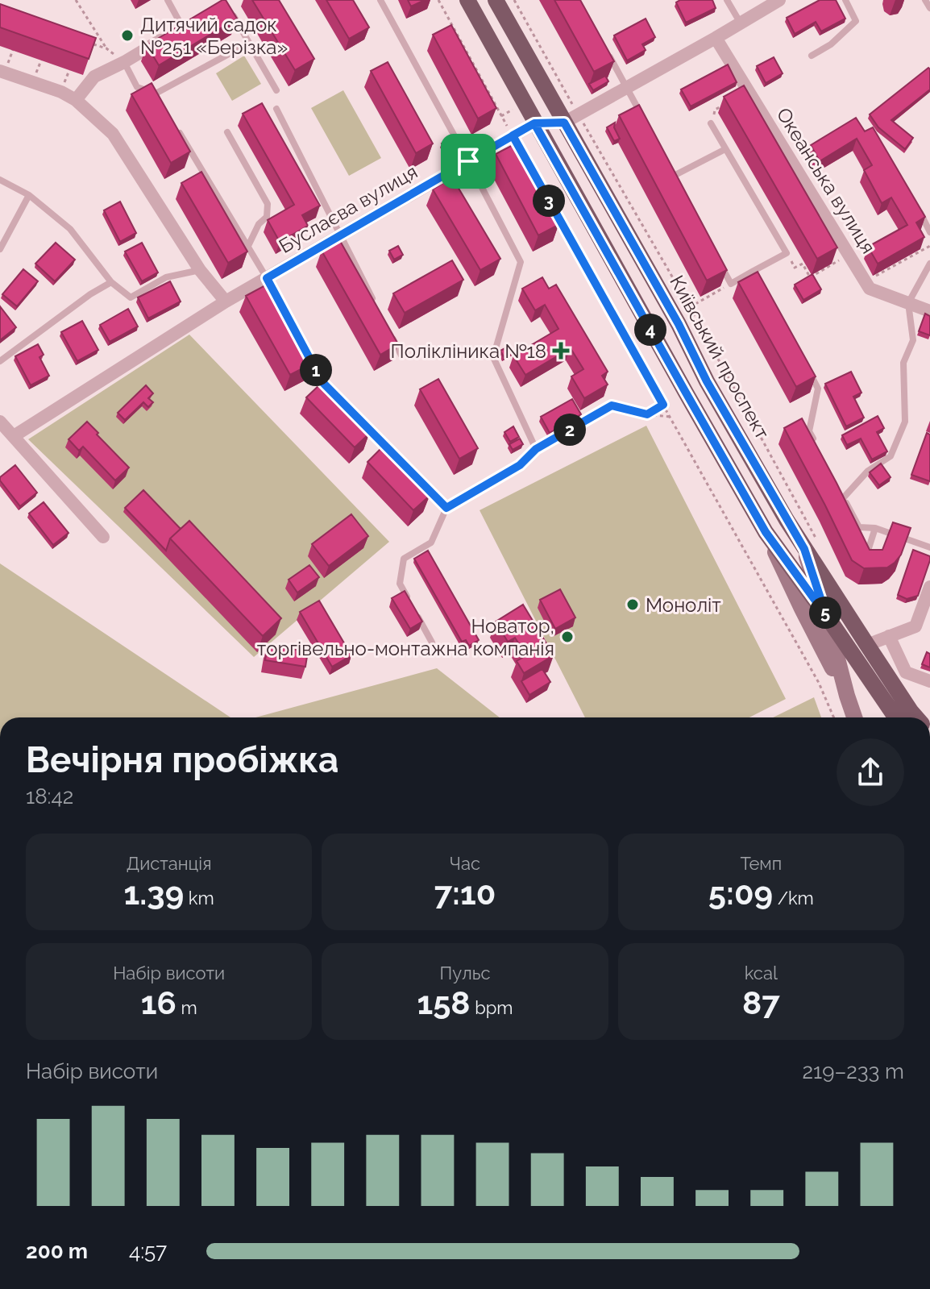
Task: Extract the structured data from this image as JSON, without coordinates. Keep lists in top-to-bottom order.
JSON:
{
  "streets": {
    "main road": ["Київський проспект"],
    "street": ["Океанська вулиця", "Буслаєва вулиця"]
  },
  "crossings": [
    ["Океанська вулиця", "Буслаєва вулиця"],
    ["Буслаєва вулиця", "Київський проспект"]
  ],
  "places": {
    "other": ["Дитячий садок №251 «Берізка»", "Моноліт", "Новатор, торгівельно-монтажна компанія"],
    "health": ["Полікліника №18"]
  },
  "page": {
    "pins": [
      "3",
      "4",
      "1",
      "2",
      "5"
    ],
    "heading": ["Вечірня пробіжка", "18:42"],
    "stats": [
      ["Дистанція", "1.39 km"],
      ["Час", "7:10"],
      ["Темп", "5:09 /km"],
      ["Набір висоти", "16 m"],
      ["Пульс", "158 bpm"],
      ["kcal", "87"]
    ],
    "chart": ["Набір висоти", "219–233 m"],
    "list": [
      {
        "name": "200 m",
        "note": "4:57"
      }
    ]
  }
}
